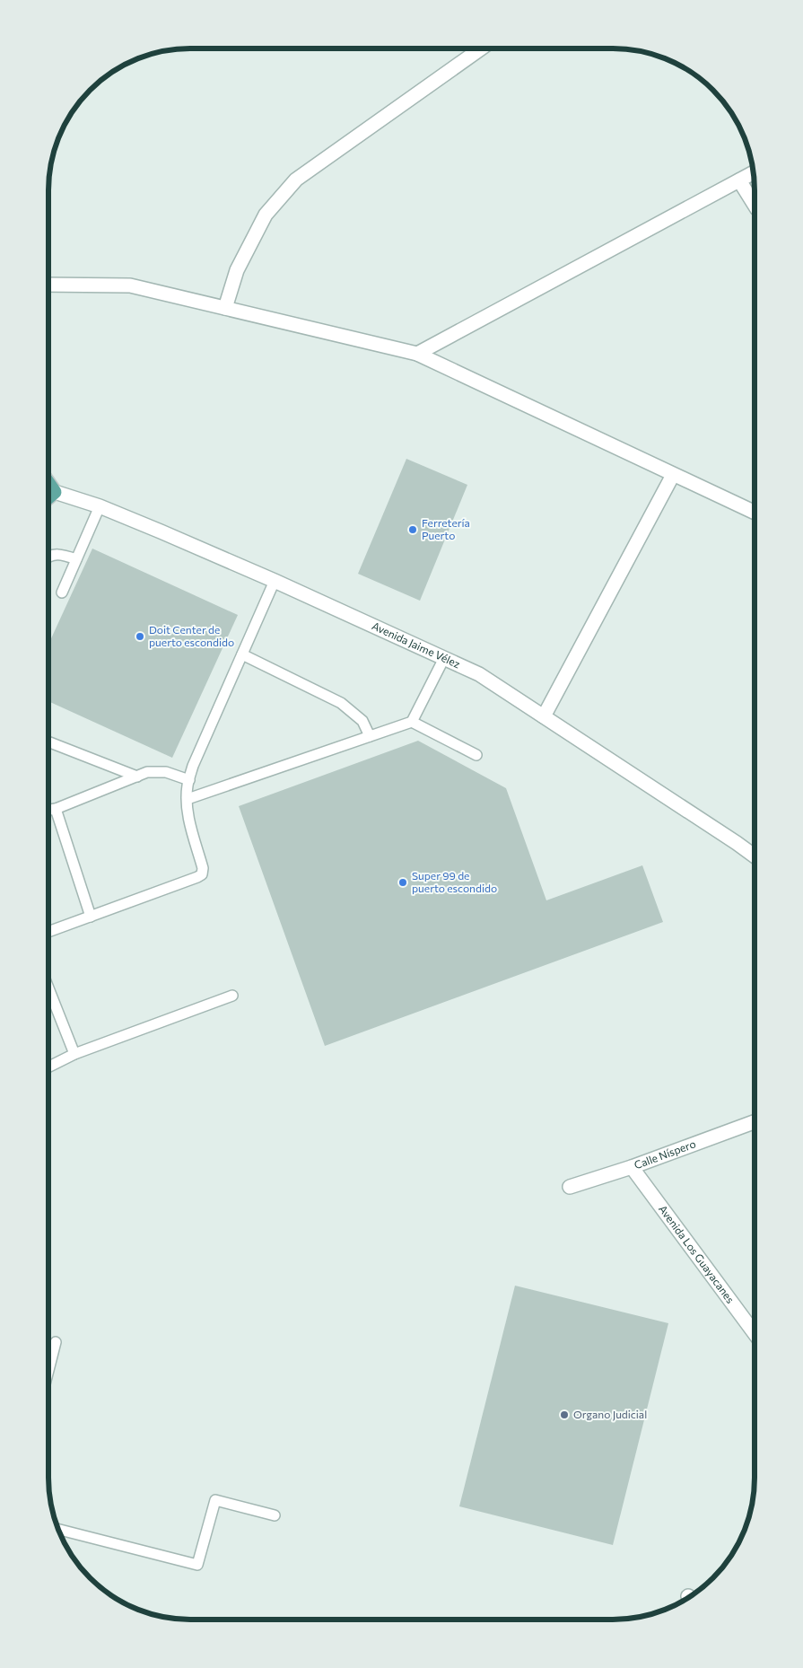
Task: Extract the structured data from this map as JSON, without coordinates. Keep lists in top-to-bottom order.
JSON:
{
  "streets": {
    "street": ["Avenida Jaime Vélez", "Calle Níspero", "Avenida Los Guayacanes"]
  },
  "crossings": [
    ["Calle Níspero", "Avenida Los Guayacanes"]
  ],
  "places": [
    "Ferretería Puerto",
    "Doit Center de puerto escondido",
    "Super 99 de puerto escondido",
    "Organo Judicial"
  ]
}
